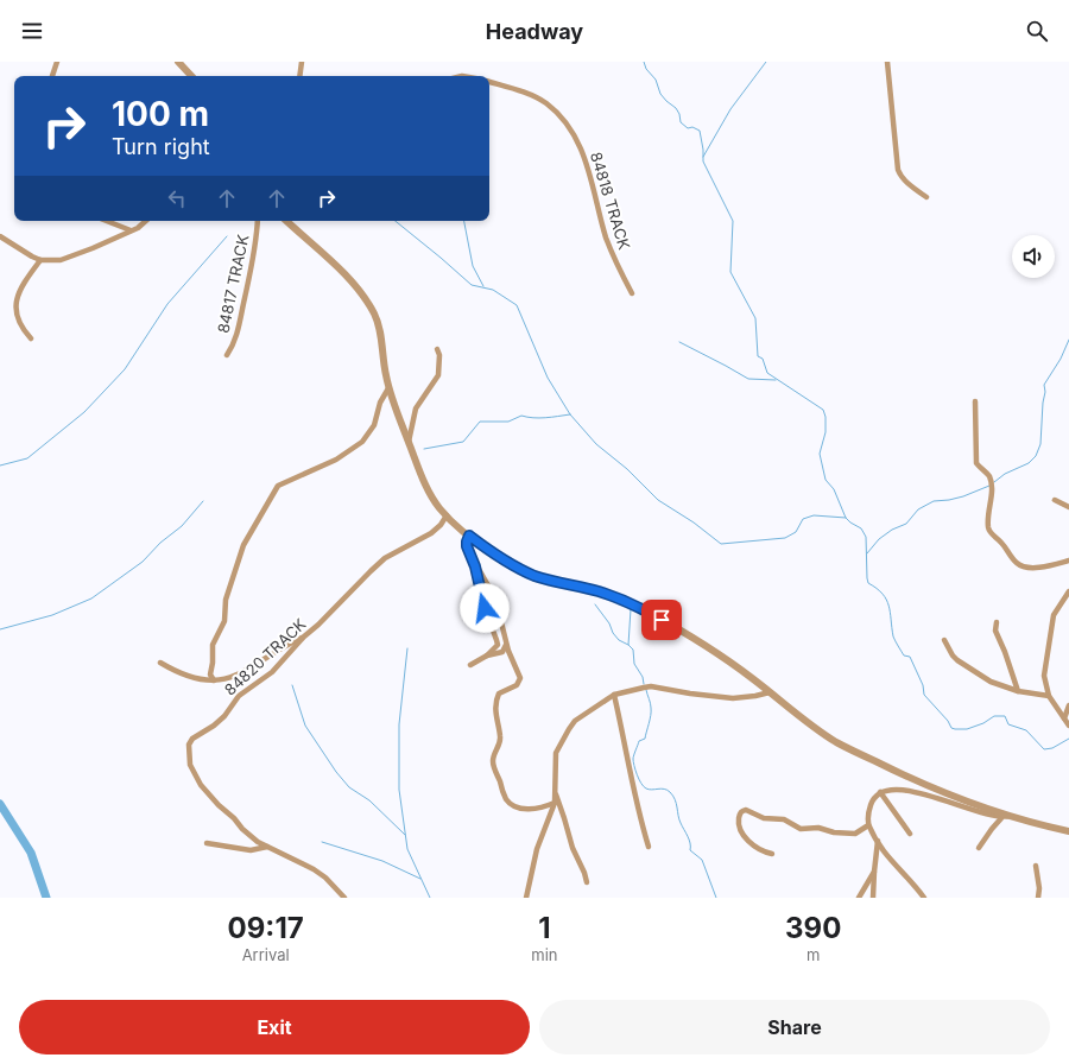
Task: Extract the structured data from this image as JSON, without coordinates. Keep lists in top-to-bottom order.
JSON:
{
  "streets": {
    "street": ["84818 TRACK", "84817 TRACK", "84820 TRACK"]
  },
  "page": {
    "header": "Headway",
    "turn": ["100 m", "Turn right"],
    "eta": [
      "09:17",
      "Arrival",
      "1",
      "min",
      "390",
      "m"
    ],
    "buttons": ["Exit", "Share"]
  }
}
